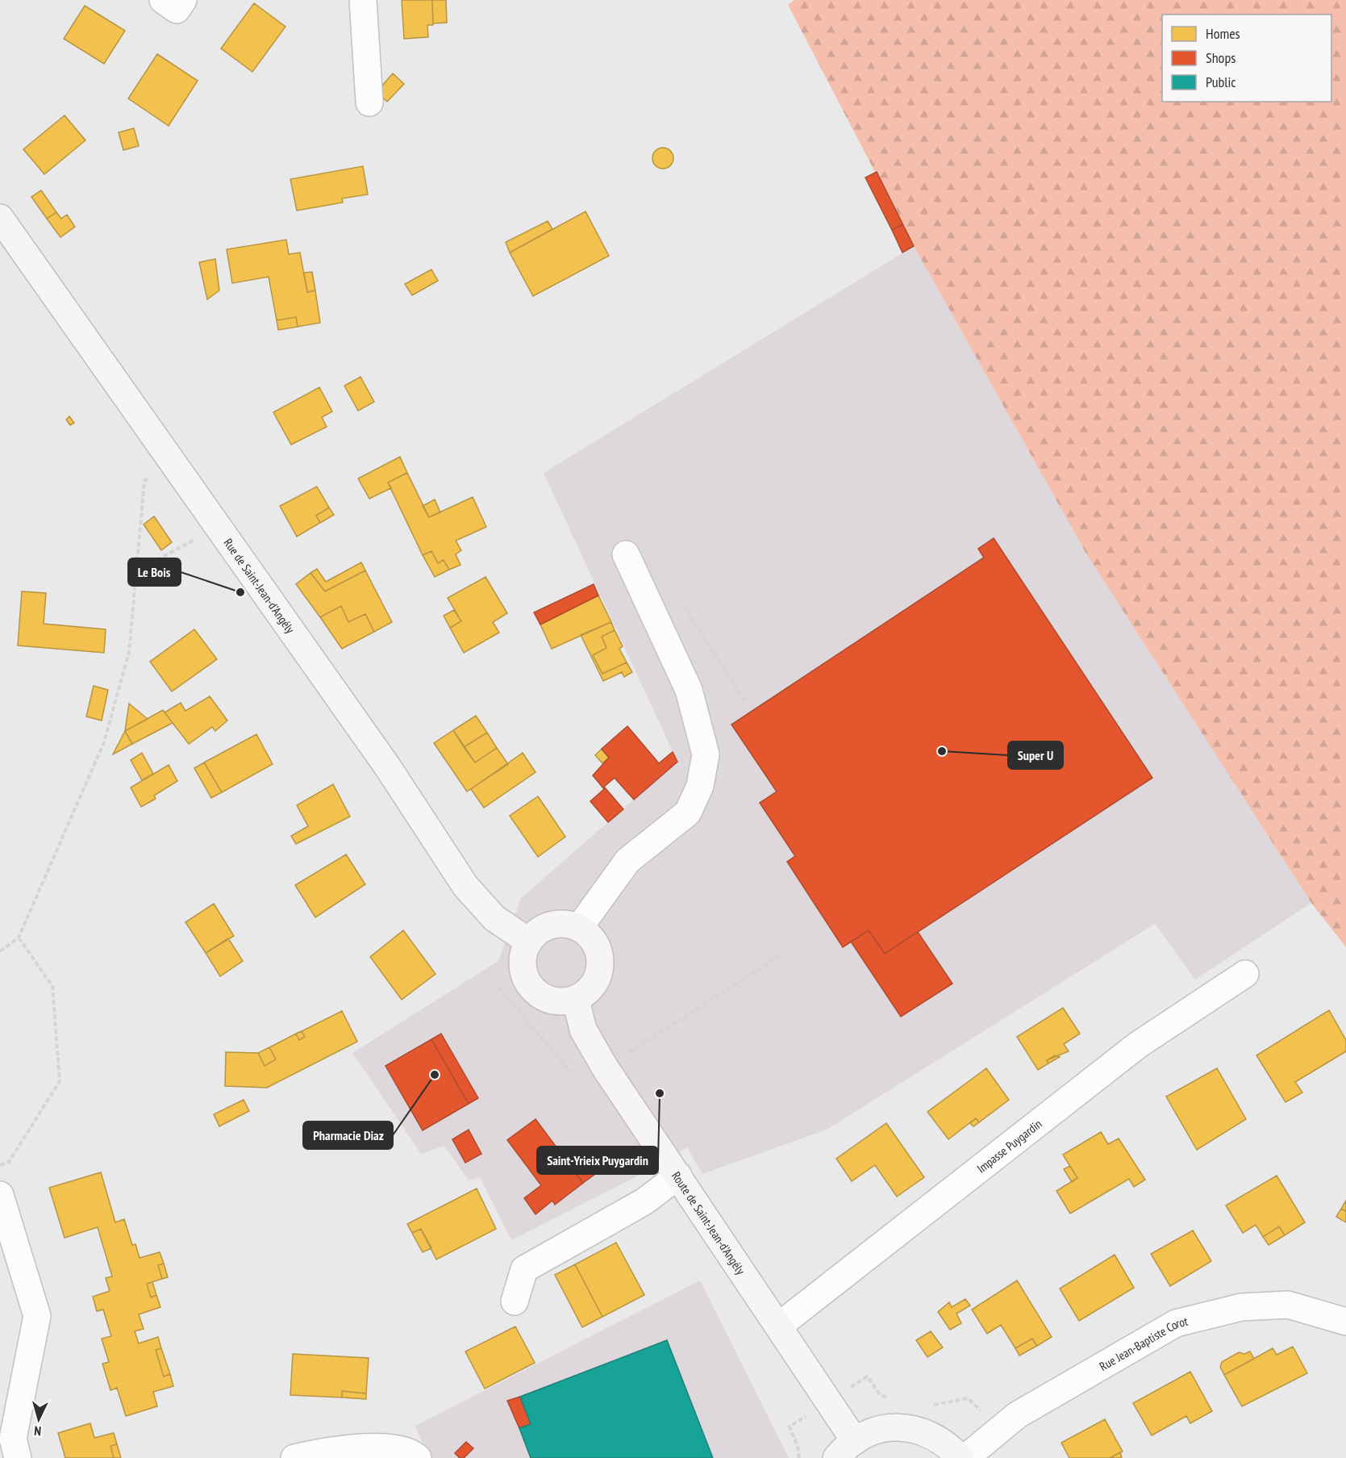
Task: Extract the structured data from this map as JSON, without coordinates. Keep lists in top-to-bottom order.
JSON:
{
  "streets": {
    "main road": ["Rue de Saint-Jean-d'Angély", "Route de Saint-Jean-d'Angély"],
    "street": ["Impasse Puygardin", "Rue Jean-Baptiste Corot"]
  },
  "crossings": [
    ["Rue de Saint-Jean-d'Angély", "Route de Saint-Jean-d'Angély"],
    ["Impasse Puygardin", "Route de Saint-Jean-d'Angély"]
  ],
  "places": [
    "Le Bois",
    "Super U",
    "Pharmacie Diaz",
    "Saint-Yrieix Puygardin"
  ],
  "legend": ["Homes", "Shops", "Public"],
  "north": "bottom"
}
